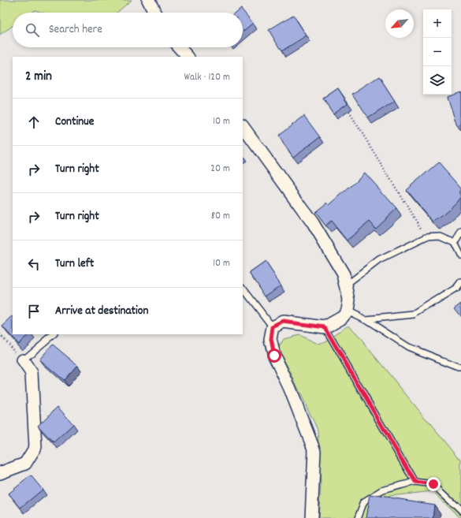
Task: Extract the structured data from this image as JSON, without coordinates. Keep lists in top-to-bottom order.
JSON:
{
  "north": "bottom left",
  "page": {
    "map_buttons": ["+", "−"],
    "search": "Search here",
    "heading": ["2 min", "Walk · 120 m"],
    "list": [
      ["Continue", "10 m"],
      ["Turn right", "20 m"],
      ["Turn right", "80 m"],
      ["Turn left", "10 m"],
      "Arrive at destination"
    ]
  }
}
